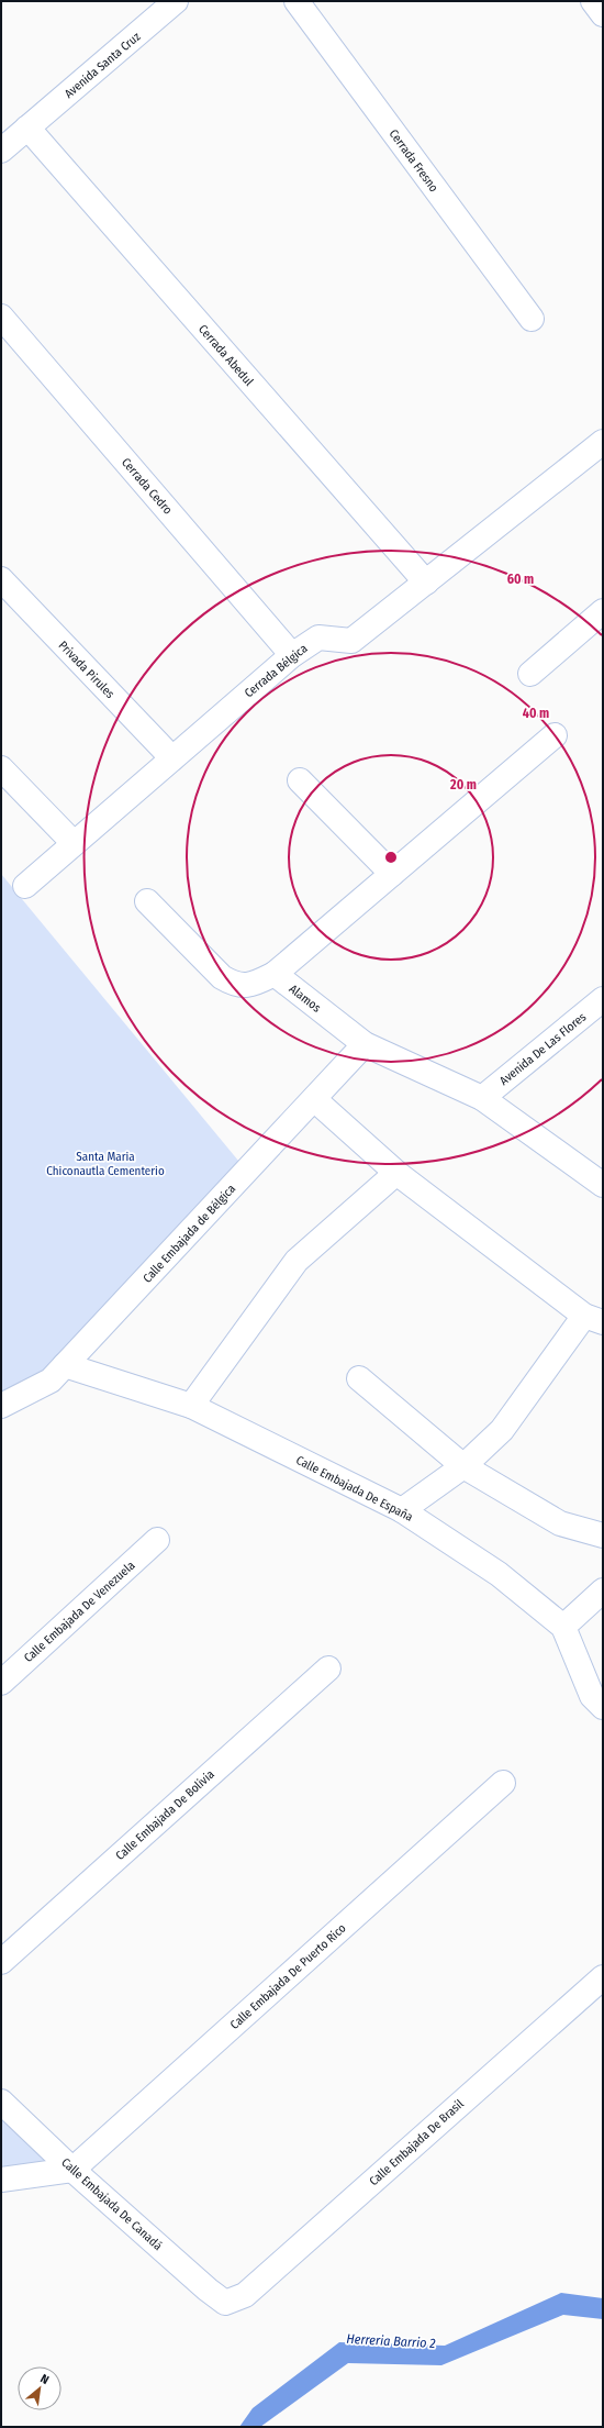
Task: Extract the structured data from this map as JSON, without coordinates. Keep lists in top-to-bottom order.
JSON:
{
  "streets": {
    "street": [
      "Avenida Santa Cruz",
      "Cerrada Fresno",
      "Cerrada Abedul",
      "Cerrada Cedro",
      "Privada Pirules",
      "Cerrada Bélgica",
      "Alamos",
      "Avenida De Las Flores",
      "Calle Embajada de Bélgica",
      "Calle Embajada De España",
      "Calle Embajada De Venezuela",
      "Calle Embajada De Bolivia",
      "Calle Embajada De Puerto Rico",
      "Calle Embajada De Brasil",
      "Calle Embajada De Canadá"
    ]
  },
  "crossings": [
    ["Avenida Santa Cruz", "Cerrada Abedul"],
    ["Cerrada Abedul", "Cerrada Bélgica"],
    ["Cerrada Cedro", "Cerrada Bélgica"],
    ["Privada Pirules", "Cerrada Bélgica"],
    ["Alamos", "Avenida De Las Flores"],
    ["Alamos", "Calle Embajada de Bélgica"],
    ["Calle Embajada de Bélgica", "Calle Embajada De España"],
    ["Calle Embajada De Puerto Rico", "Calle Embajada De Canadá"],
    ["Calle Embajada De Brasil", "Calle Embajada De Canadá"]
  ],
  "water": ["Herreria Barrio 2"],
  "parks": ["Santa Maria Chiconautla Cementerio"],
  "north": "top right",
  "rings": ["60 m", "40 m", "20 m"]
}
